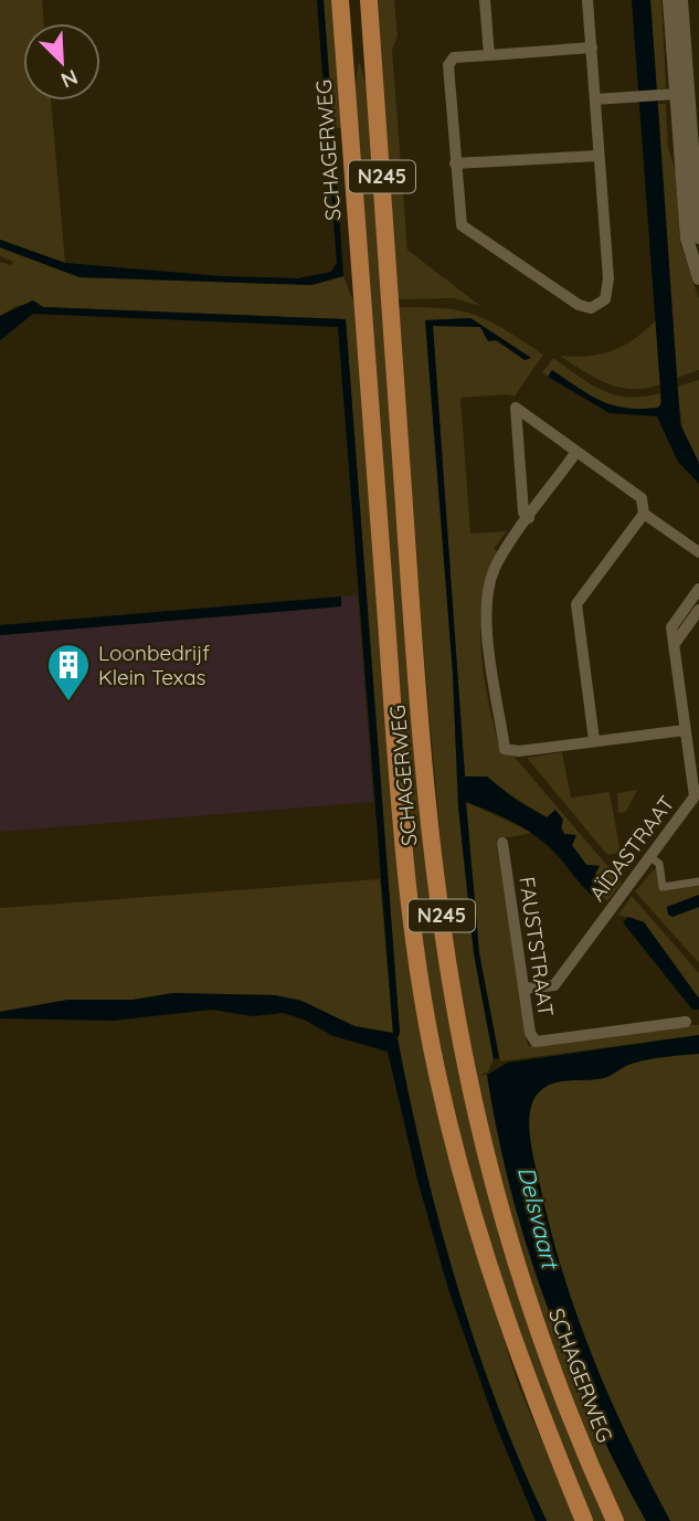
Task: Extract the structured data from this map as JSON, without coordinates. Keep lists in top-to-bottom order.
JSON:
{
  "streets": {
    "main road": ["SCHAGERWEG", "N245"],
    "street": ["AÏDASTRAAT", "FAUSTSTRAAT"]
  },
  "crossings": [
    ["AÏDASTRAAT", "FAUSTSTRAAT"]
  ],
  "water": ["Delsvaart"],
  "places": {
    "building": ["Loonbedrijf Klein Texas"]
  },
  "north": "bottom right"
}
